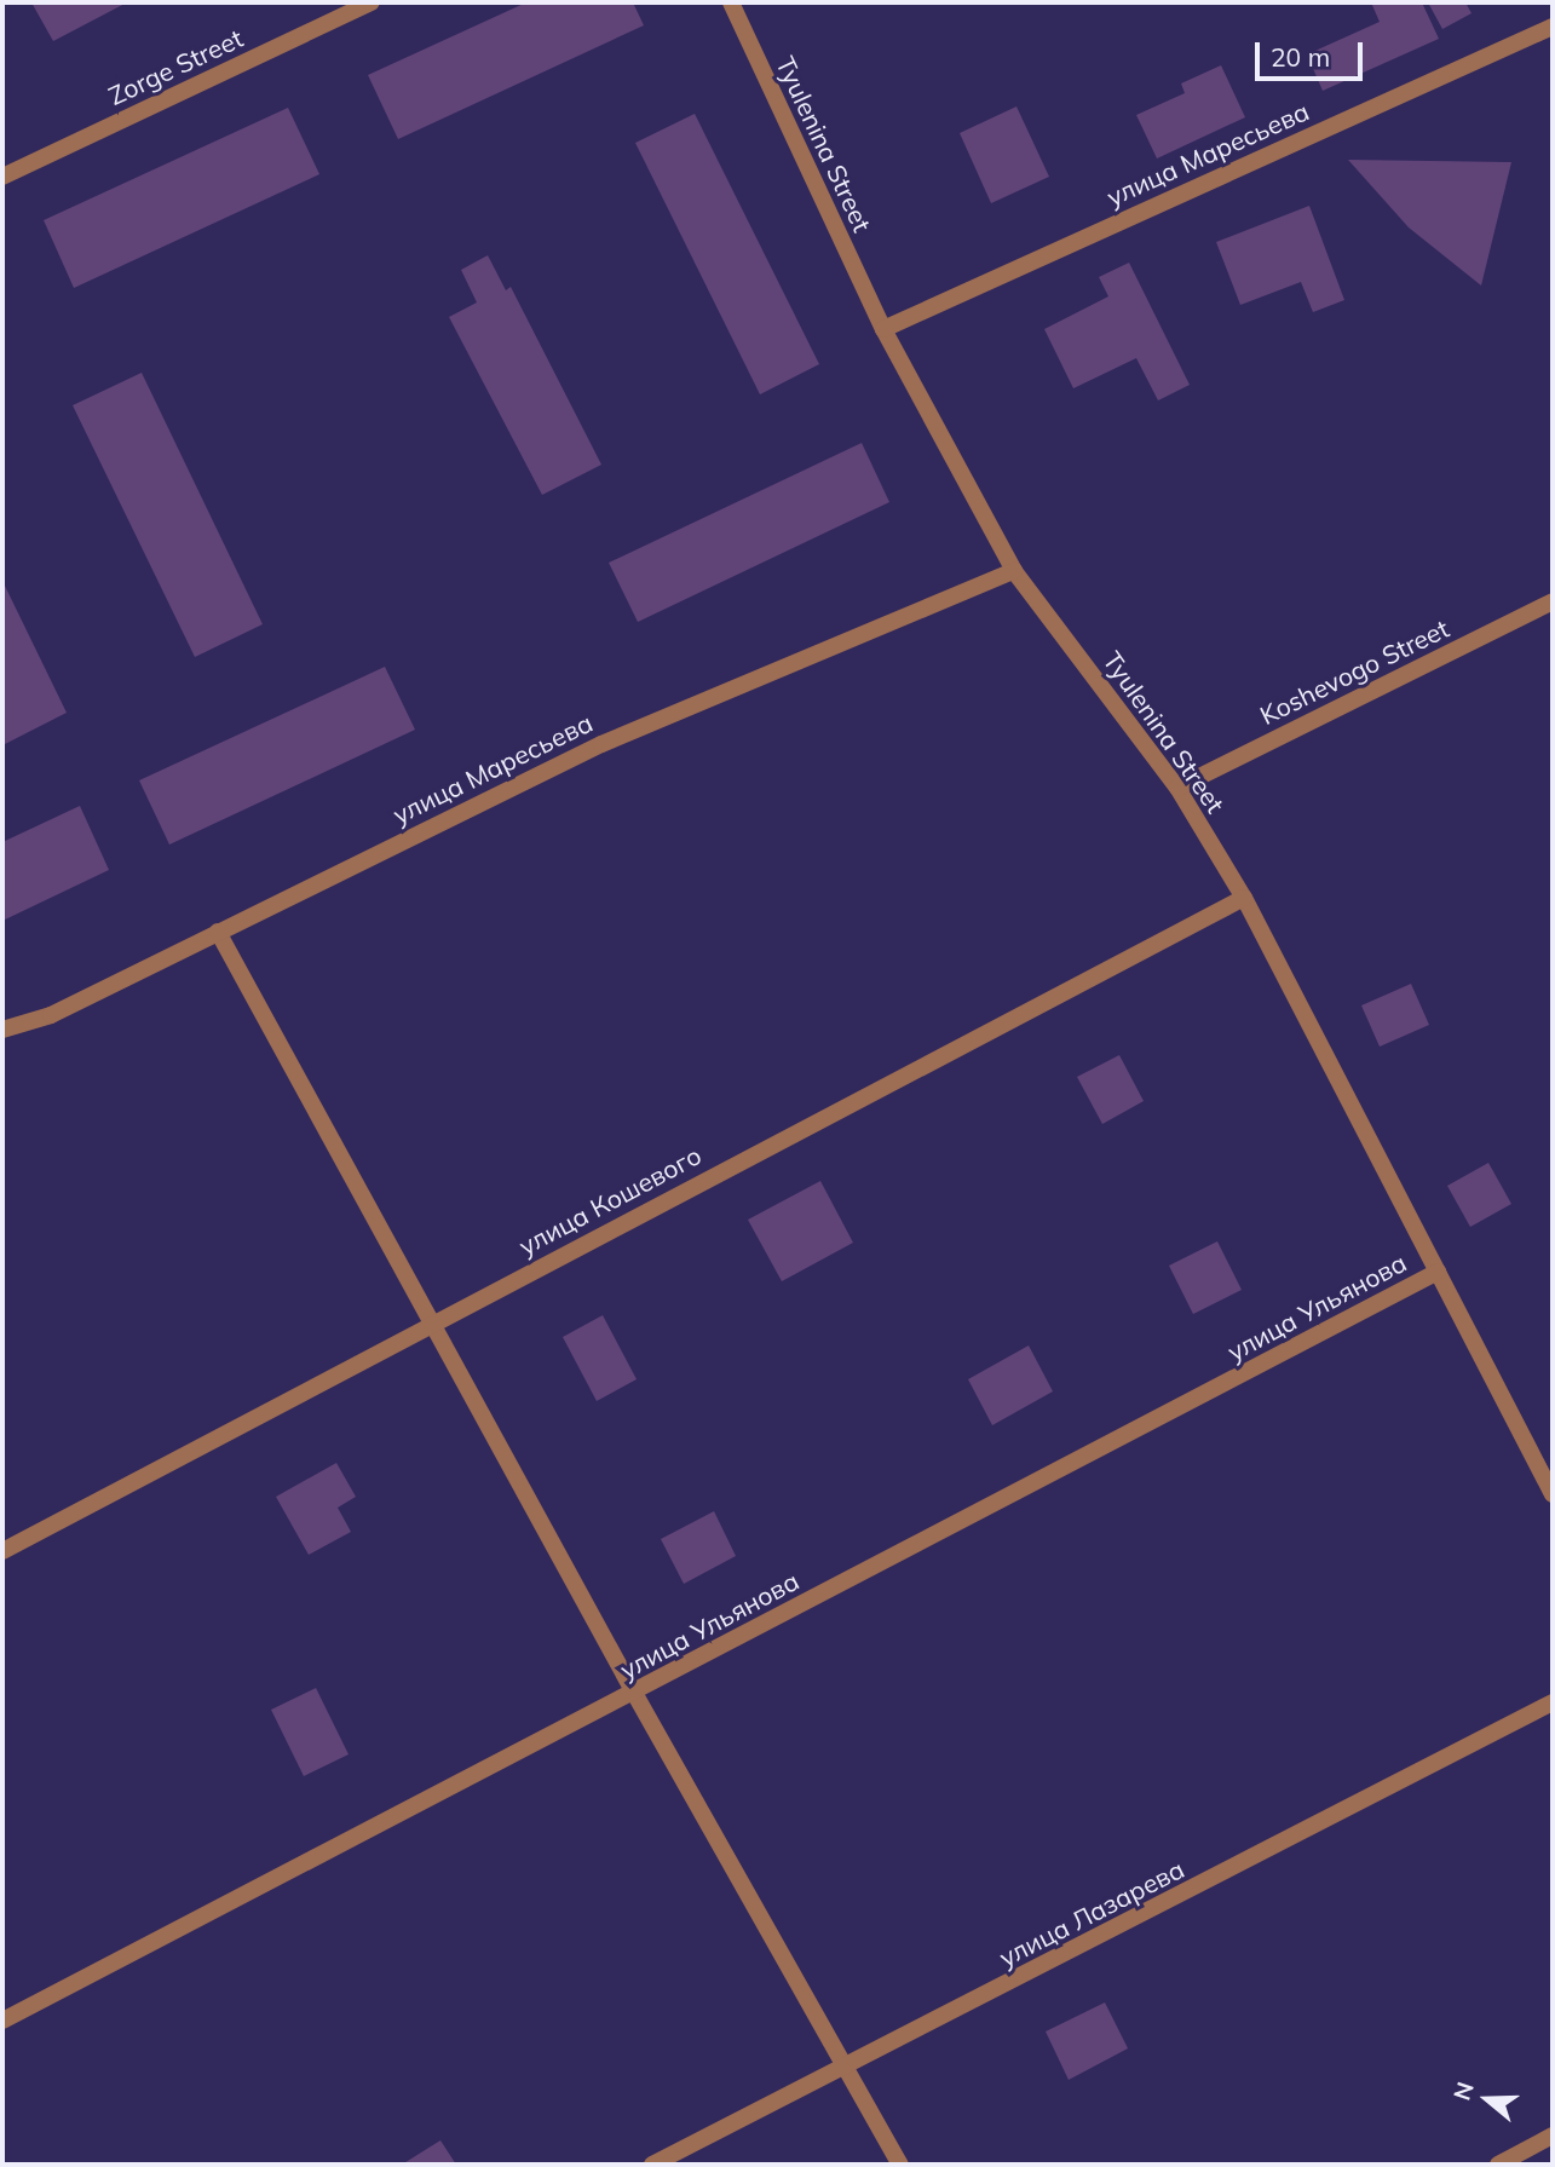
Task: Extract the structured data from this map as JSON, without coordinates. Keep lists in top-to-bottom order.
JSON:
{
  "streets": {
    "street": [
      "Zorge Street",
      "Tyulenina Street",
      "улица Маресьева",
      "Koshevogo Street",
      "улица Кошевого",
      "улица Ульянова",
      "улица Лазарева"
    ]
  },
  "crossings": [
    ["Tyulenina Street", "улица Маресьева"],
    ["Tyulenina Street", "Koshevogo Street"],
    ["Tyulenina Street", "улица Кошевого"],
    ["Tyulenina Street", "улица Ульянова"]
  ],
  "scale_bar": "20 m",
  "north": "left"
}
